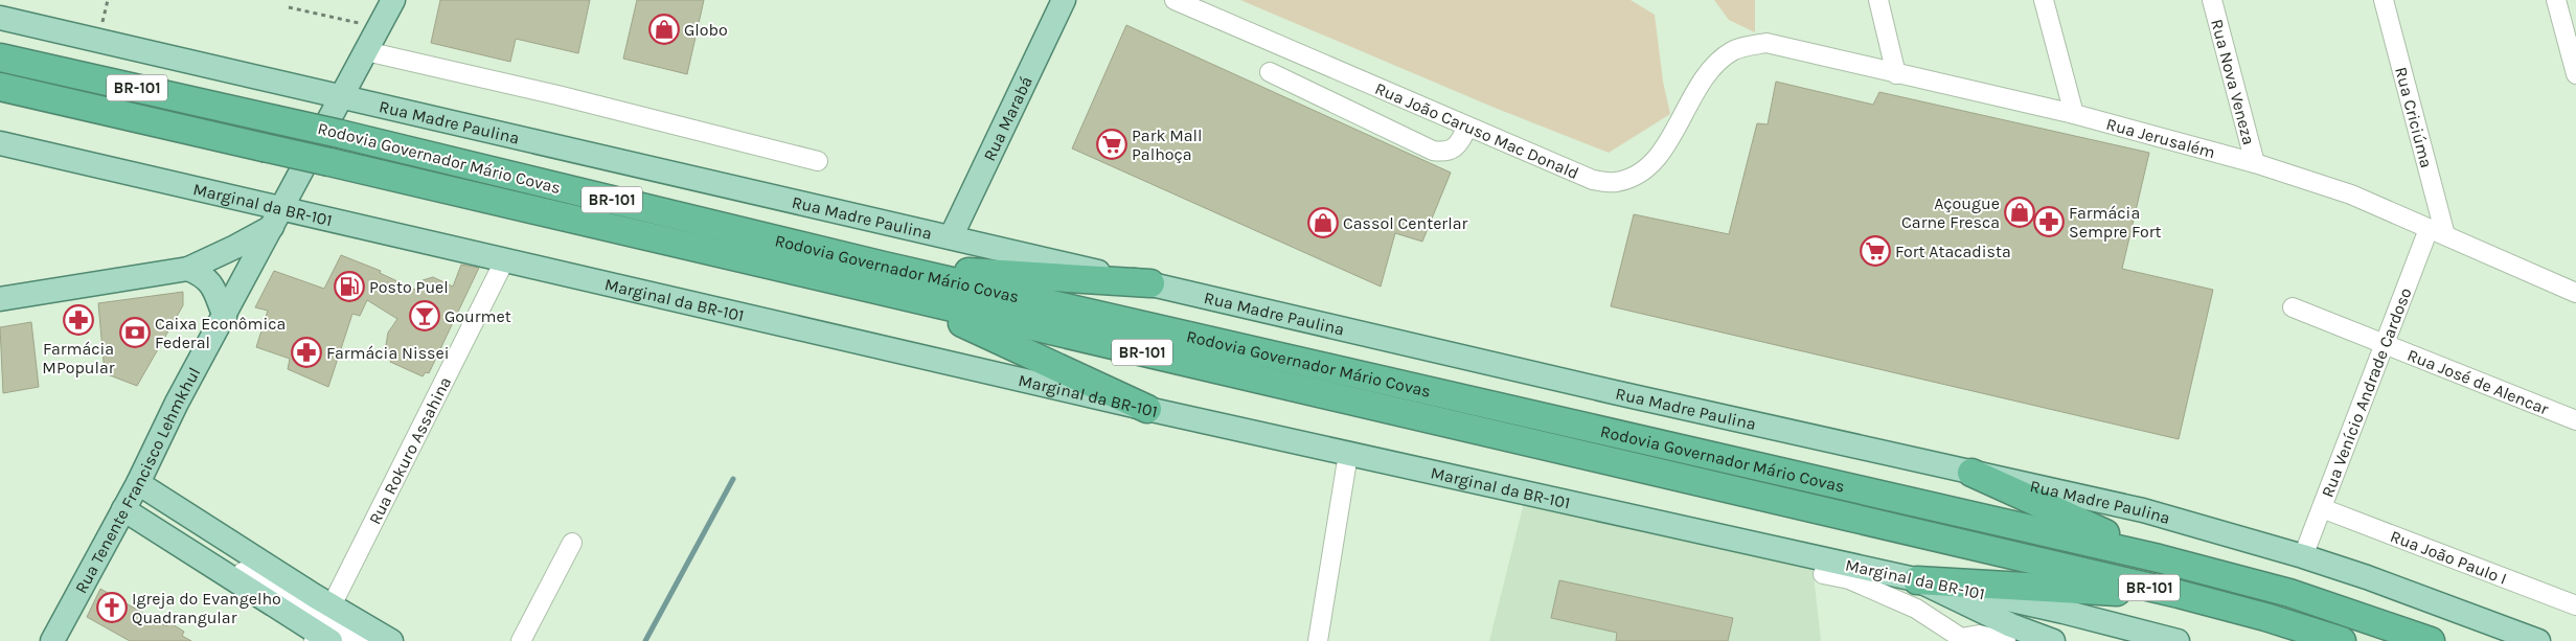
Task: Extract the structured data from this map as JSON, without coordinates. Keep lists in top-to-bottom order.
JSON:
{
  "streets": {
    "highway": ["BR-101", "Rodovia Governador Mário Covas"],
    "main road": [
      "Rua Marabá",
      "Rua Madre Paulina",
      "Marginal da BR-101",
      "Rua Tenente Francisco Lehmkhul"
    ],
    "street": [
      "Rua Nova Veneza",
      "Rua Criciúma",
      "Rua João Caruso Mac Donald",
      "Rua Jerusalém",
      "Rua José de Alencar",
      "Rua Venício Andrade Cardoso",
      "Rua Rokuro Assahina",
      "Rua João Paulo I"
    ]
  },
  "crossings": [
    ["Rua Nova Veneza", "Rua Jerusalém"],
    ["Rua Criciúma", "Rua Jerusalém"],
    ["Rua Marabá", "Rua Madre Paulina"],
    ["Rua Madre Paulina", "Rua Venício Andrade Cardoso"],
    ["Rua Madre Paulina", "Rua Tenente Francisco Lehmkhul"],
    ["Rua João Caruso Mac Donald", "Rua Jerusalém"],
    ["Rua Jerusalém", "Rua Venício Andrade Cardoso"],
    ["Marginal da BR-101", "Rua Rokuro Assahina"],
    ["Marginal da BR-101", "Rua Tenente Francisco Lehmkhul"],
    ["Rua José de Alencar", "Rua Venício Andrade Cardoso"],
    ["Rua Venício Andrade Cardoso", "Rua João Paulo I"]
  ],
  "places": {
    "shop": ["Globo", "Açougue Carne Fresca", "Cassol Centerlar"],
    "supermarket": ["Park Mall Palhoça", "Fort Atacadista"],
    "pharmacy": ["Farmácia Sempre Fort", "Farmácia MPopular", "Farmácia Nissei"],
    "fuel station": ["Posto Puel"],
    "bar": ["Gourmet"],
    "bank": ["Caixa Econômica Federal"],
    "church": ["Igreja do Evangelho Quadrangular"]
  }
}
